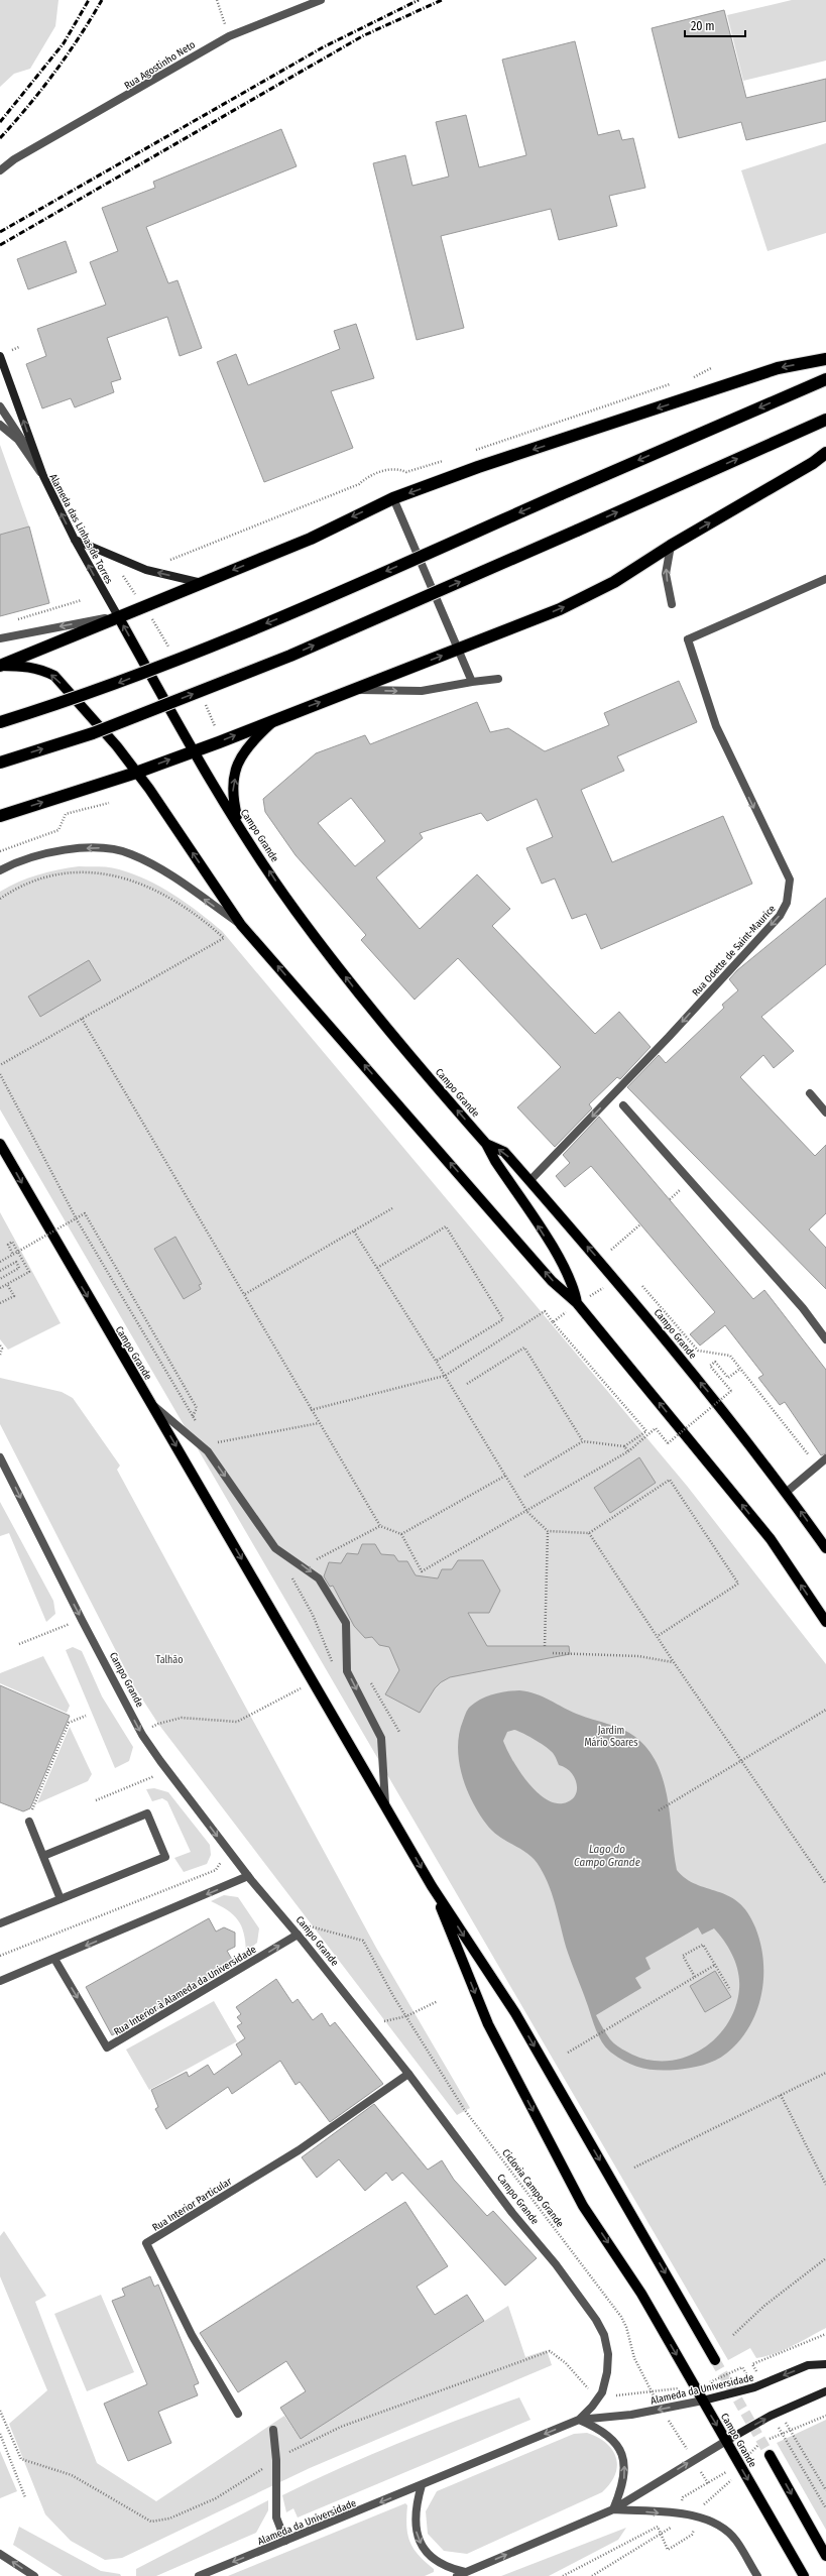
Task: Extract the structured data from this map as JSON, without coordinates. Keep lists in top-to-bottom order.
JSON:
{
  "streets": {
    "main road": ["Alameda das Linhas de Torres", "Campo Grande", "Alameda da Universidade"],
    "street": [
      "Rua Agostinho Neto",
      "Rua Odette de Saint-Maurice",
      "Rua Interior à Alameda da Universidade",
      "Rua Interior Particular"
    ],
    "path": ["Ciclovia Campo Grande"]
  },
  "crossings": [
    ["Alameda das Linhas de Torres", "Campo Grande"],
    ["Campo Grande", "Rua Odette de Saint-Maurice"],
    ["Campo Grande", "Rua Interior à Alameda da Universidade"],
    ["Campo Grande", "Rua Interior Particular"],
    ["Campo Grande", "Alameda da Universidade"],
    ["Ciclovia Campo Grande", "Alameda da Universidade"]
  ],
  "one_way": ["Alameda das Linhas de Torres", "Rua Odette de Saint-Maurice", "Alameda da Universidade"],
  "water": ["Lago do Campo Grande"],
  "parks": ["Talhão", "Jardim Mário Soares"],
  "scale_bar": "20 m"
}
